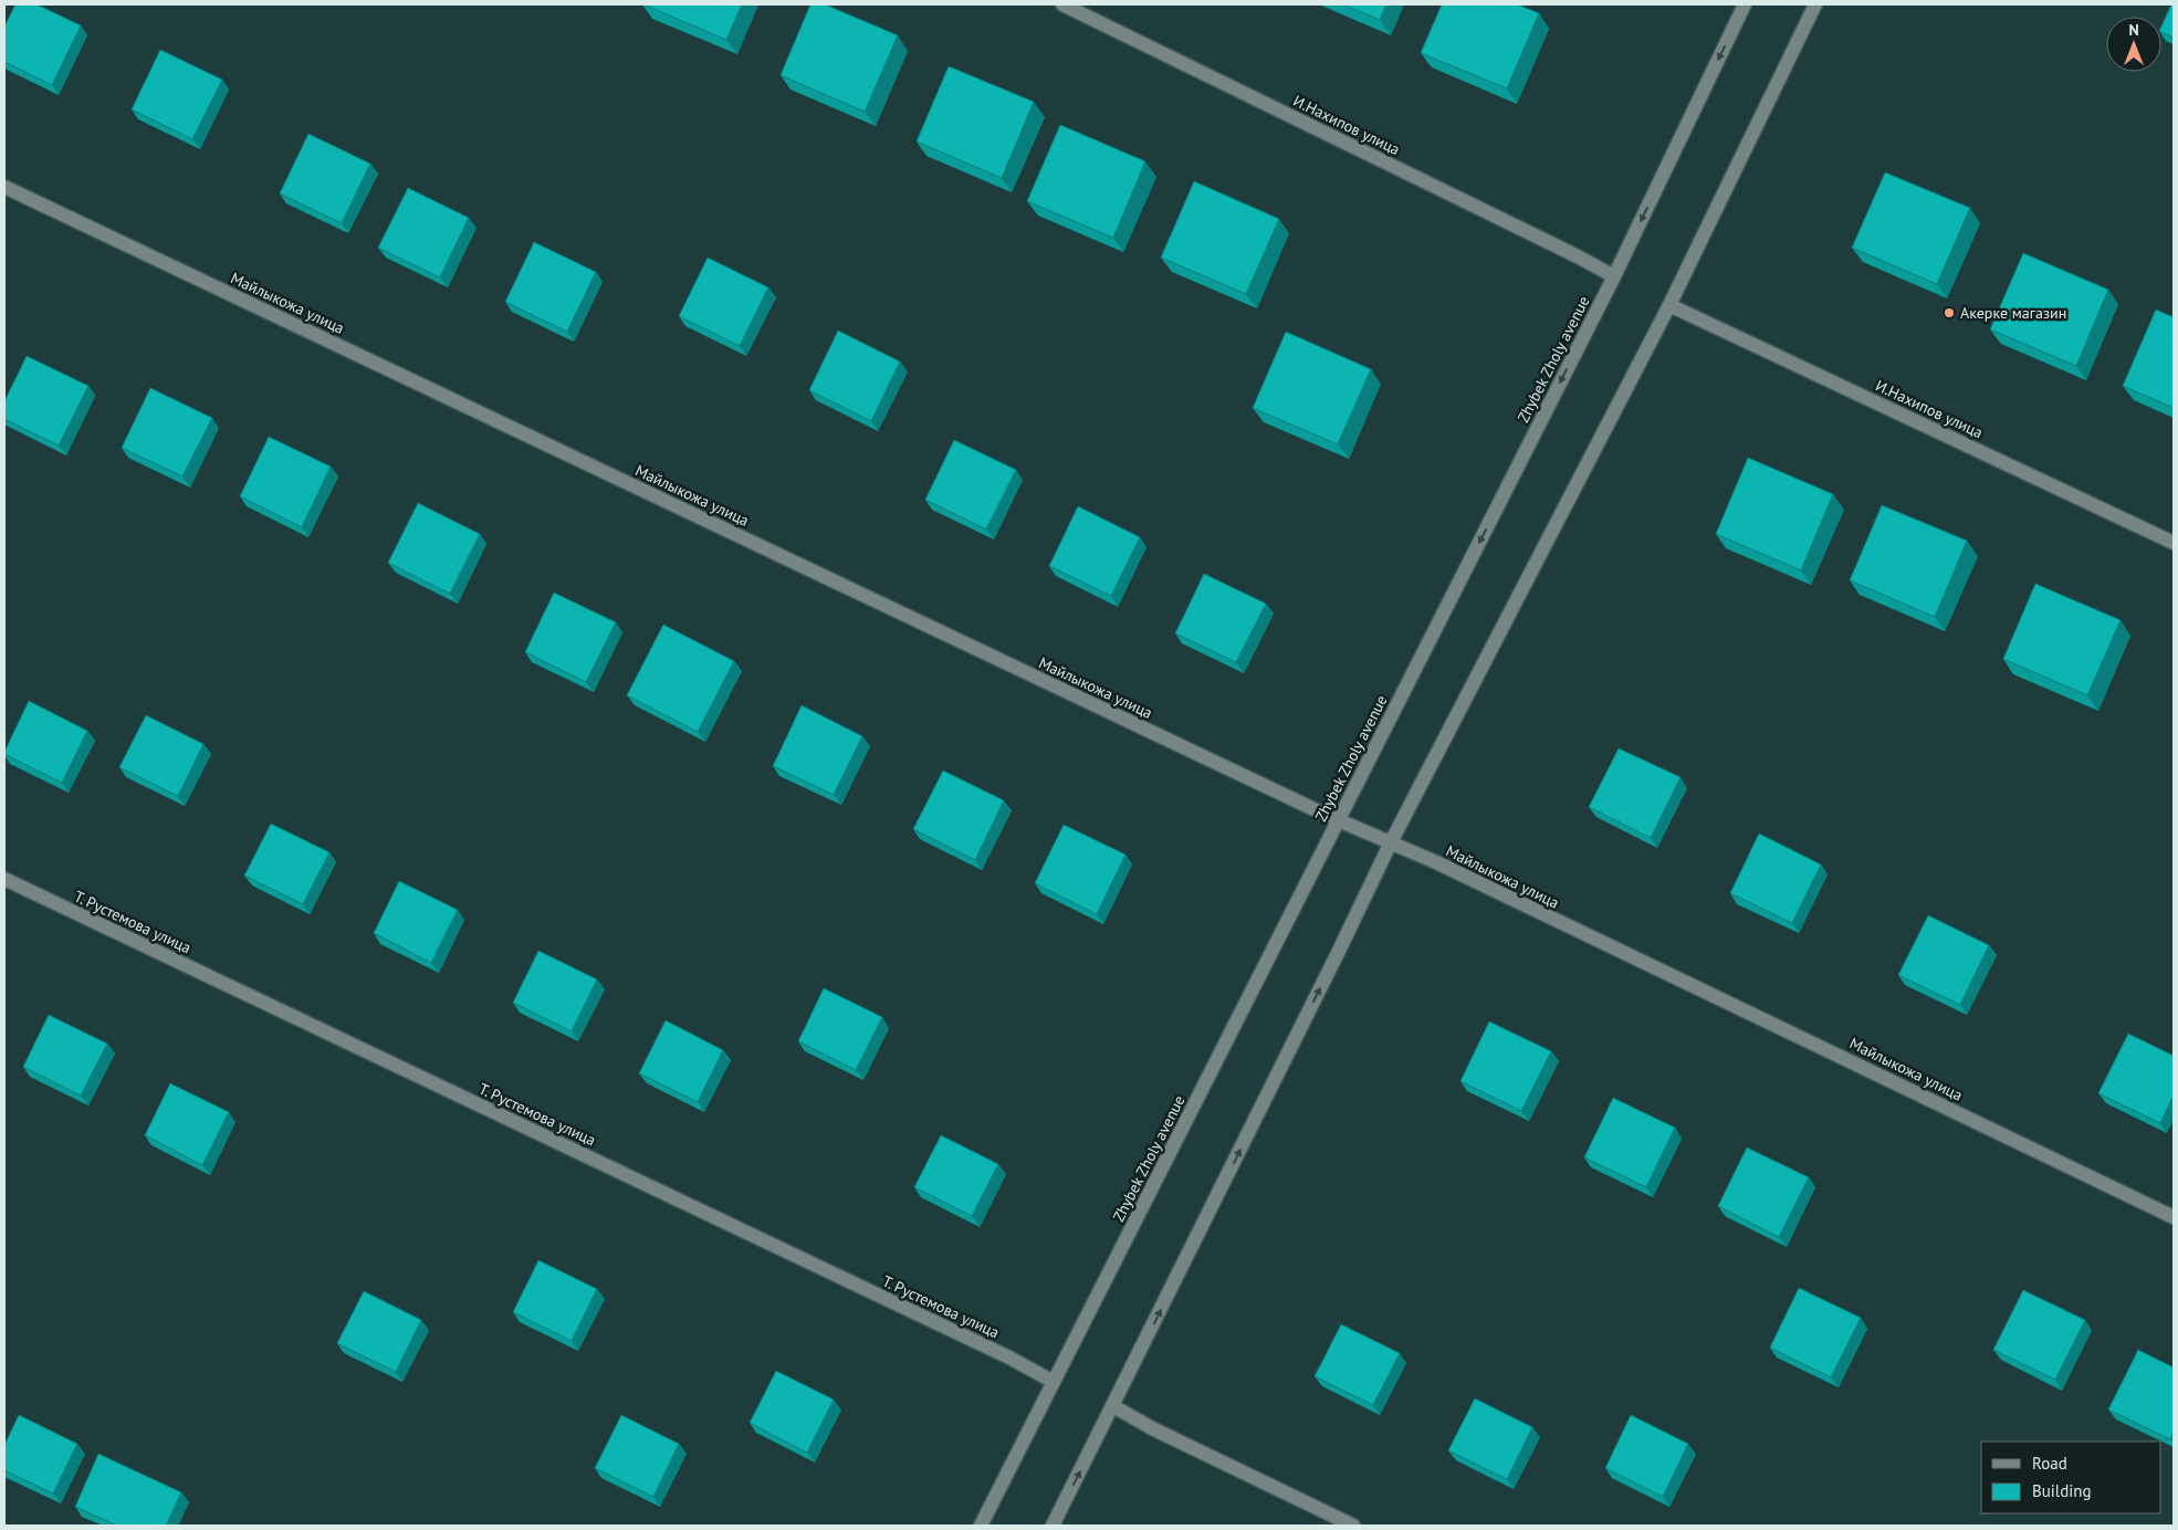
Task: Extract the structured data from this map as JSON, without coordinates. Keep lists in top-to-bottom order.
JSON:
{
  "streets": {
    "street": [
      "И.Нахипов улица",
      "Майлыкожа улица",
      "Zhybek Zholy avenue",
      "Т. Рустемова улица"
    ]
  },
  "crossings": [
    ["И.Нахипов улица", "Zhybek Zholy avenue"],
    ["Майлыкожа улица", "Zhybek Zholy avenue"],
    ["Zhybek Zholy avenue", "Т. Рустемова улица"]
  ],
  "places": ["Акерке магазин"],
  "legend": ["Road", "Building"],
  "north": "top"
}
